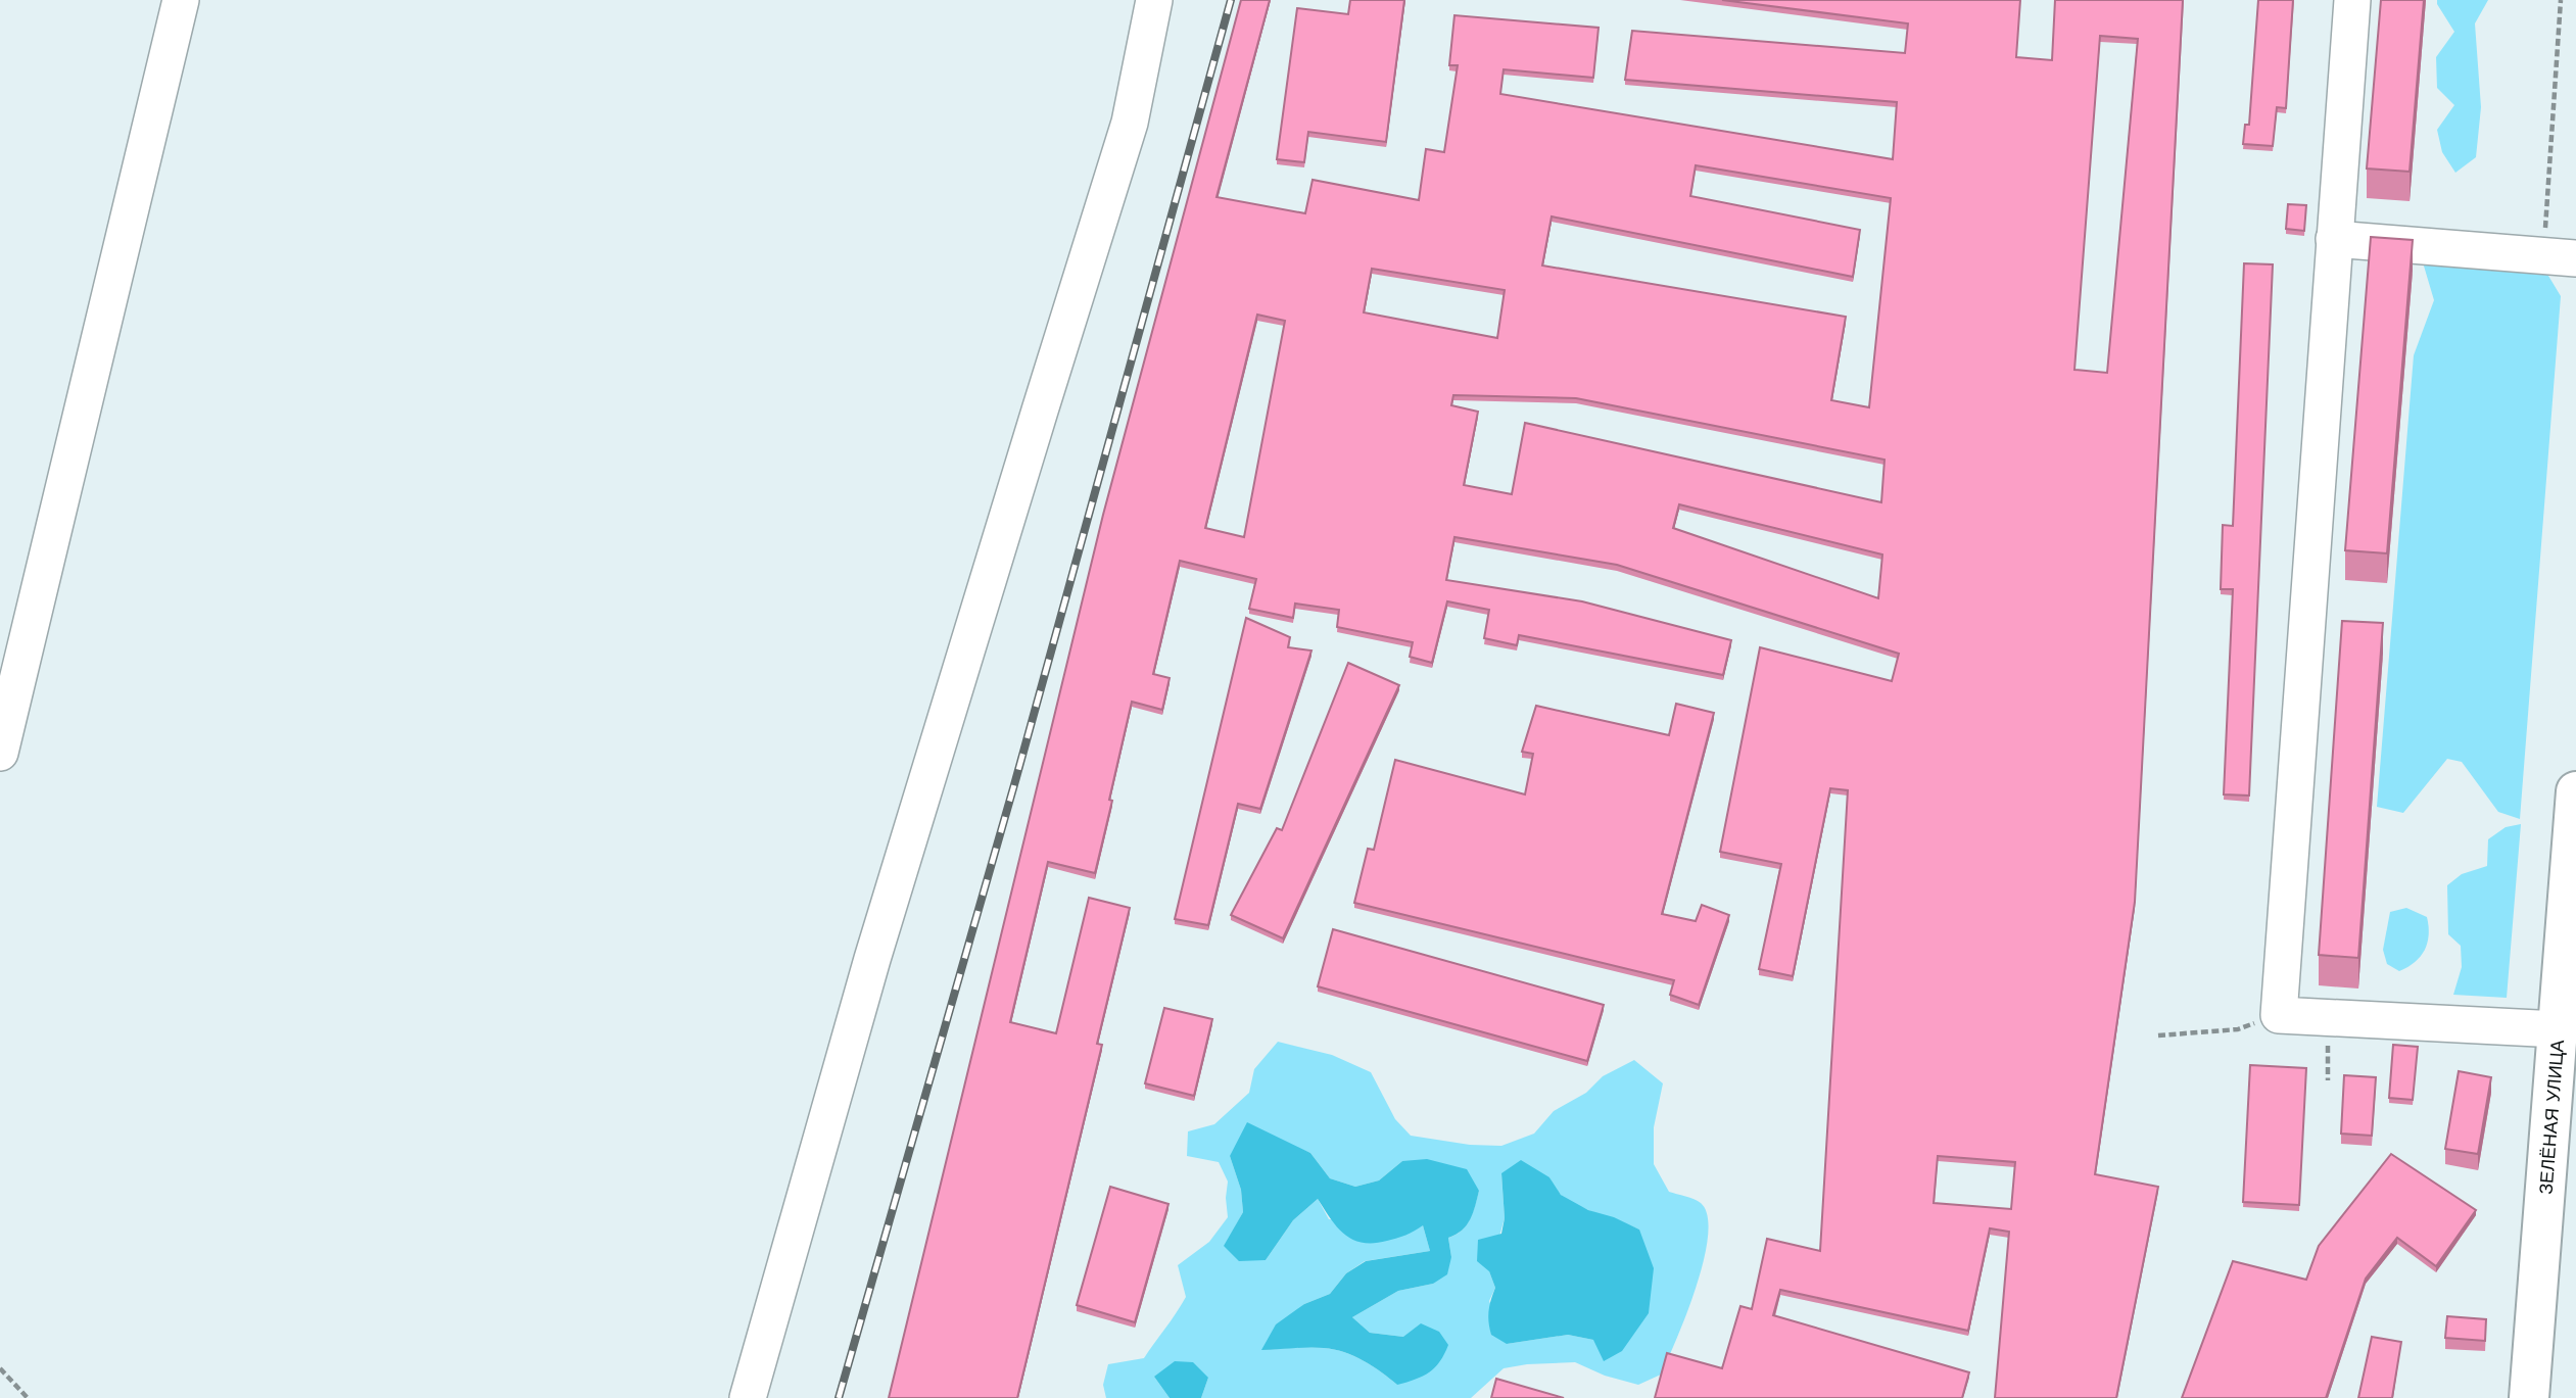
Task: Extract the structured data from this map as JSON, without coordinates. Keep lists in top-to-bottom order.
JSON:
{
  "streets": {
    "main road": ["ЗЕЛЁНАЯ УЛИЦА"]
  }
}
